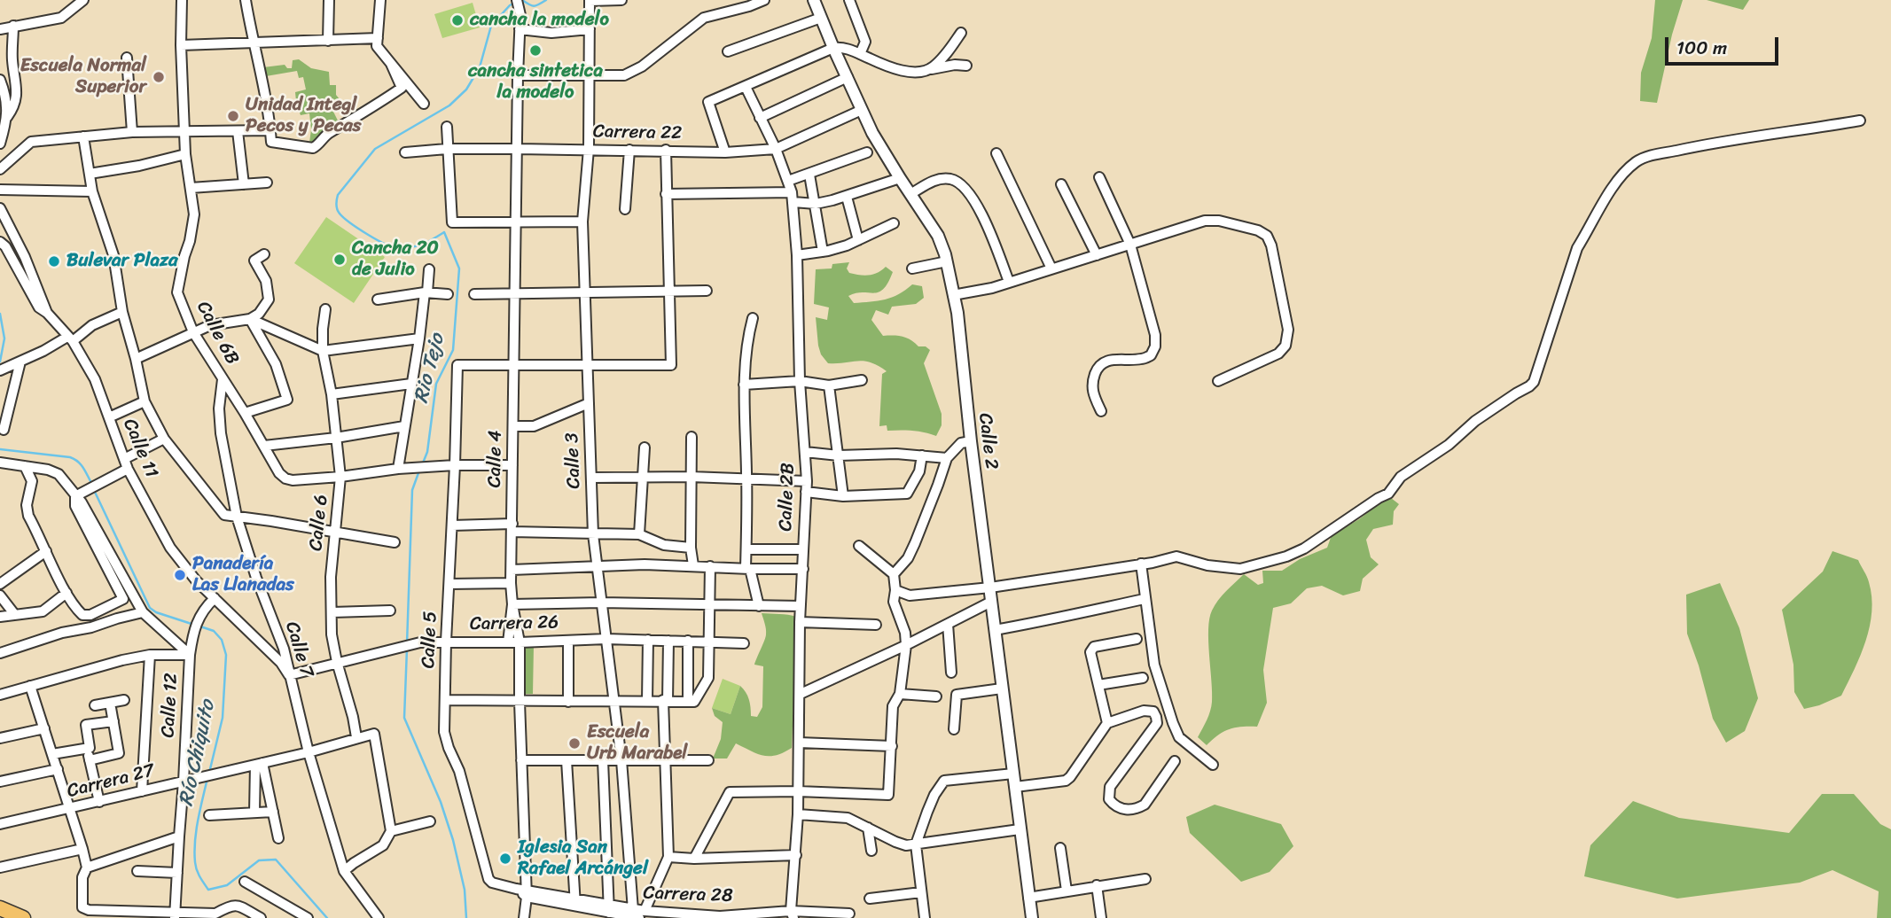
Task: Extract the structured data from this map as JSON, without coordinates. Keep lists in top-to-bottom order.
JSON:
{
  "streets": {
    "street": [
      "Carrera 22",
      "Calle 6B",
      "Calle 2",
      "Calle 11",
      "Calle 4",
      "Calle 3",
      "Calle 2B",
      "Calle 6",
      "Carrera 26",
      "Calle 5",
      "Calle 7",
      "Calle 12",
      "Carrera 27",
      "Carrera 28"
    ]
  },
  "crossings": [
    ["Carrera 22", "Calle 2"],
    ["Carrera 22", "Calle 4"],
    ["Carrera 22", "Calle 3"],
    ["Carrera 22", "Calle 2B"],
    ["Calle 6B", "Calle 6"],
    ["Calle 6B", "Calle 7"],
    ["Calle 11", "Carrera 26"],
    ["Calle 11", "Calle 7"],
    ["Calle 4", "Carrera 26"],
    ["Calle 4", "Calle 5"],
    ["Calle 4", "Carrera 28"],
    ["Calle 3", "Carrera 26"],
    ["Calle 3", "Carrera 28"],
    ["Calle 2B", "Carrera 28"],
    ["Calle 6", "Carrera 26"],
    ["Calle 6", "Carrera 27"],
    ["Carrera 26", "Calle 5"],
    ["Carrera 26", "Calle 7"],
    ["Calle 5", "Carrera 28"],
    ["Calle 7", "Carrera 27"],
    ["Calle 12", "Carrera 27"]
  ],
  "water": ["Rio Tejo", "Río Chiquito"],
  "places": [
    "cancha la modelo",
    "cancha sintetica la modelo",
    "Escuela Normal Superior",
    "Unidad Integl Pecos y Pecas",
    "Cancha 20 de Julio",
    "Bulevar Plaza",
    "Panadería Las Llanadas",
    "Escuela Urb Marabel",
    "Iglesia San Rafael Arcángel"
  ],
  "scale_bar": "100 m"
}
